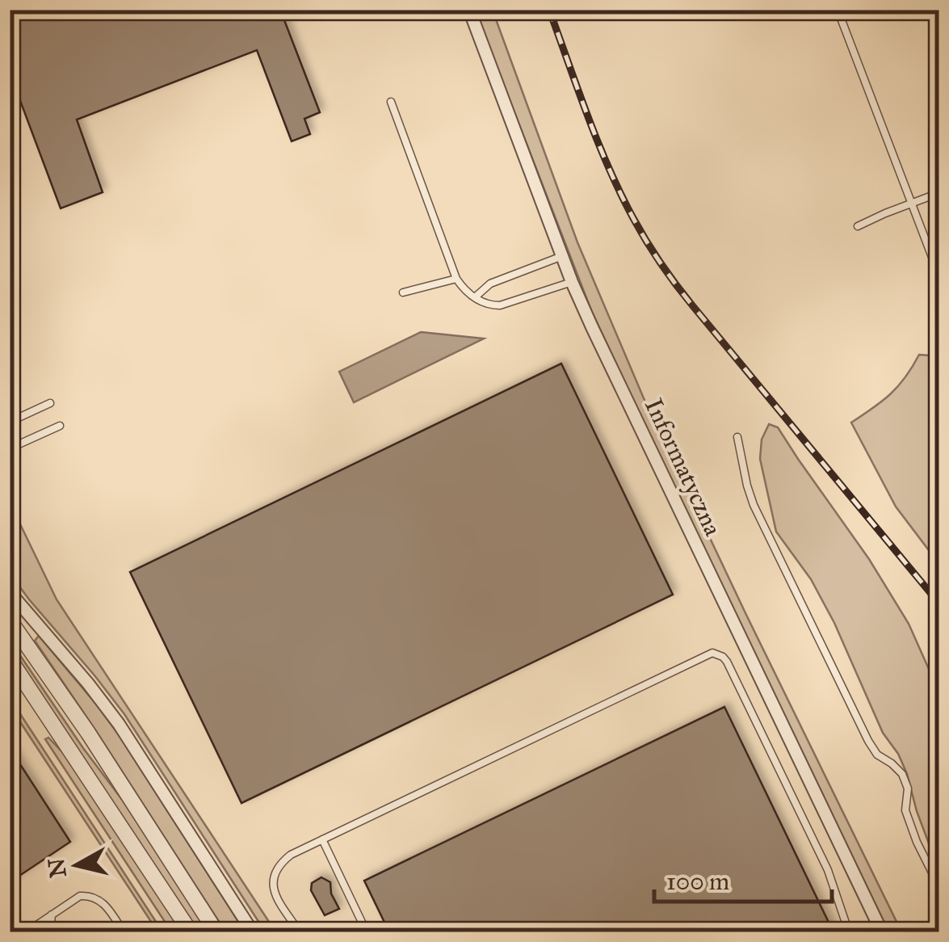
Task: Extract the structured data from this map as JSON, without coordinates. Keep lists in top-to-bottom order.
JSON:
{
  "streets": {
    "street": ["Informatyczna"]
  },
  "scale_bar": "100 m",
  "north": "left"
}
